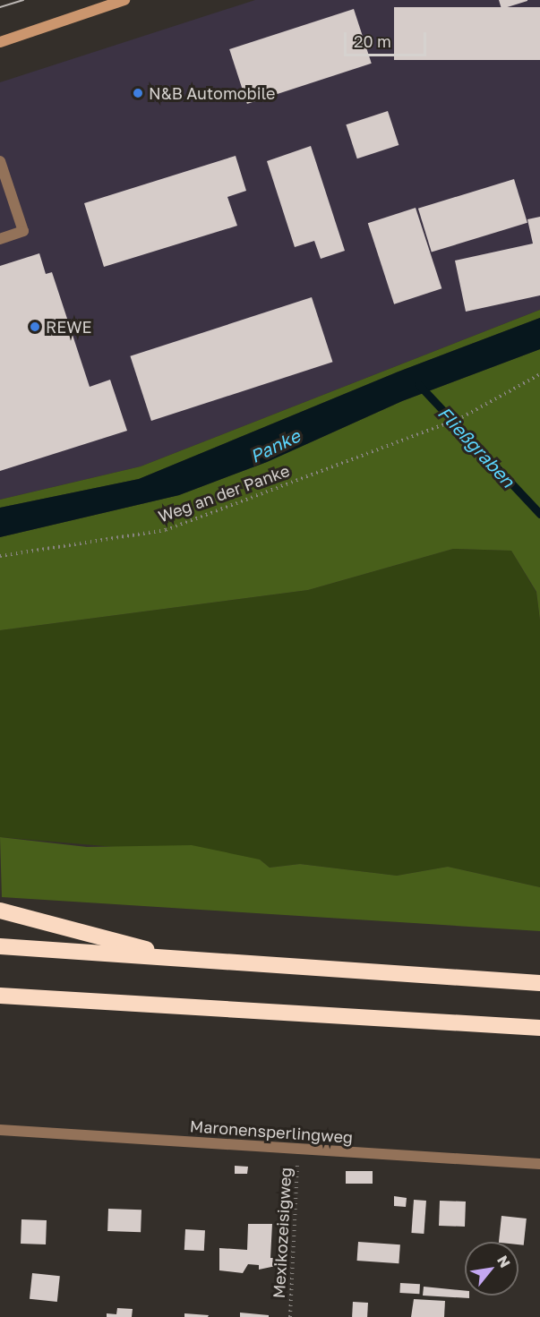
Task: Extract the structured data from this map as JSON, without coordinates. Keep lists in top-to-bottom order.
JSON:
{
  "streets": {
    "lane": ["Maronensperlingweg"],
    "path": ["Weg an der Panke", "Mexikozeisigweg"]
  },
  "crossings": [
    ["Maronensperlingweg", "Mexikozeisigweg"]
  ],
  "water": ["Panke", "Fließgraben"],
  "places": ["N&B Automobile", "REWE"],
  "scale_bar": "20 m",
  "north": "top right"
}
